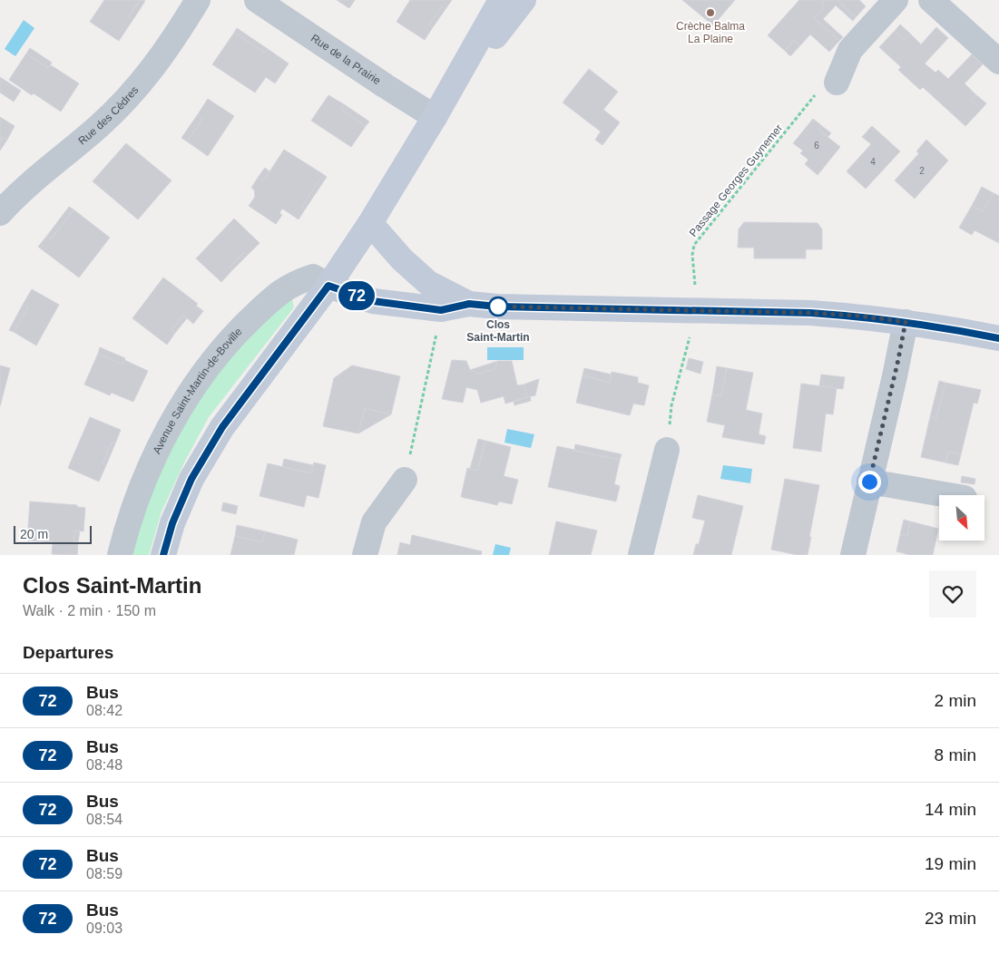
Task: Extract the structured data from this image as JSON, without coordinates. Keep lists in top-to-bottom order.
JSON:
{
  "streets": {
    "street": ["Rue de la Prairie", "Rue des Cèdres", "Avenue Saint-Martin-de-Boville"],
    "path": ["Passage Georges Guynemer"]
  },
  "places": ["Crèche Balma La Plaine", "Clos Saint-Martin"],
  "lines": ["bus line 72"],
  "house_numbers": ["6", "4", "2"],
  "scale_bar": "20 m",
  "north": "bottom right",
  "page": {
    "on_map": "72",
    "scale": "20 m",
    "heading": [
      ["Clos Saint-Martin", "Walk · 2 min · 150 m"],
      "Departures"
    ],
    "list": [
      {
        "mark": "72",
        "name": "Bus",
        "note": "08:42",
        "value": "2 min"
      },
      {
        "mark": "72",
        "name": "Bus",
        "note": "08:48",
        "value": "8 min"
      },
      {
        "mark": "72",
        "name": "Bus",
        "note": "08:54",
        "value": "14 min"
      },
      {
        "mark": "72",
        "name": "Bus",
        "note": "08:59",
        "value": "19 min"
      },
      {
        "mark": "72",
        "name": "Bus",
        "note": "09:03",
        "value": "23 min"
      }
    ]
  }
}
